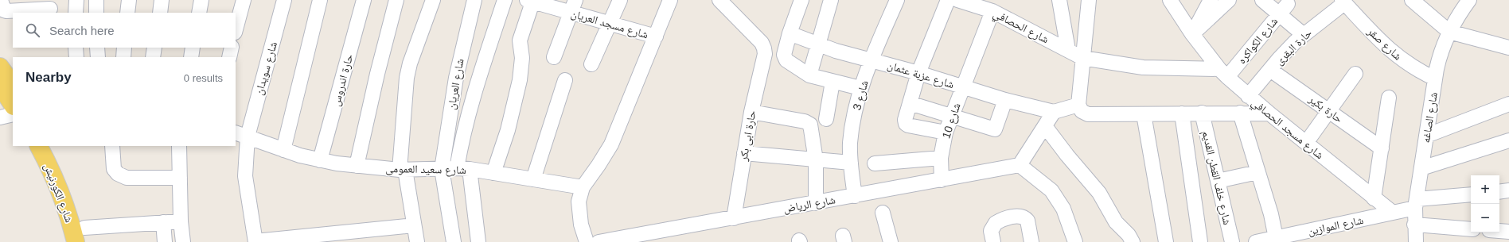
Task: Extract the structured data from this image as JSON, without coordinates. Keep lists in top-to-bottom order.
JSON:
{
  "streets": {
    "main road": ["شارع الكورنيش"],
    "street": [
      "شارع مسجد العريان",
      "شارع الحصافي",
      "شارع الكواكره",
      "شارع صقر",
      "حارة البقرى",
      "شارع سويدان",
      "شارع عزبة عثمان",
      "حارة اندروس",
      "شارع العريان",
      "شارع 3",
      "حارة بكير",
      "شارع الصاغه",
      "شارع 10",
      "شارع مسجد الحصافي",
      "حارة ابى بكر",
      "شارع سعيد العمومى",
      "شارع خلف القطن القديم",
      "شارع الرياض",
      "شارع الموازين"
    ]
  },
  "crossings": [
    ["شارع الحصافي", "شارع 10"],
    ["شارع الكواكره", "شارع مسجد الحصافي"],
    ["شارع صقر", "حارة البقرى"],
    ["شارع صقر", "شارع الصاغه"],
    ["حارة البقرى", "حارة بكير"],
    ["حارة البقرى", "شارع مسجد الحصافي"],
    ["شارع سويدان", "شارع سعيد العمومى"],
    ["شارع عزبة عثمان", "شارع 3"],
    ["شارع عزبة عثمان", "شارع 10"],
    ["حارة اندروس", "شارع سعيد العمومى"],
    ["شارع العريان", "شارع سعيد العمومى"],
    ["شارع 3", "شارع الرياض"],
    ["شارع الصاغه", "شارع الموازين"],
    ["شارع 10", "شارع الرياض"],
    ["شارع مسجد الحصافي", "شارع الموازين"],
    ["حارة ابى بكر", "شارع الرياض"]
  ],
  "page": {
    "search": "Search here",
    "heading": ["Nearby", "0 results"],
    "map_buttons": ["+", "−"]
  }
}
